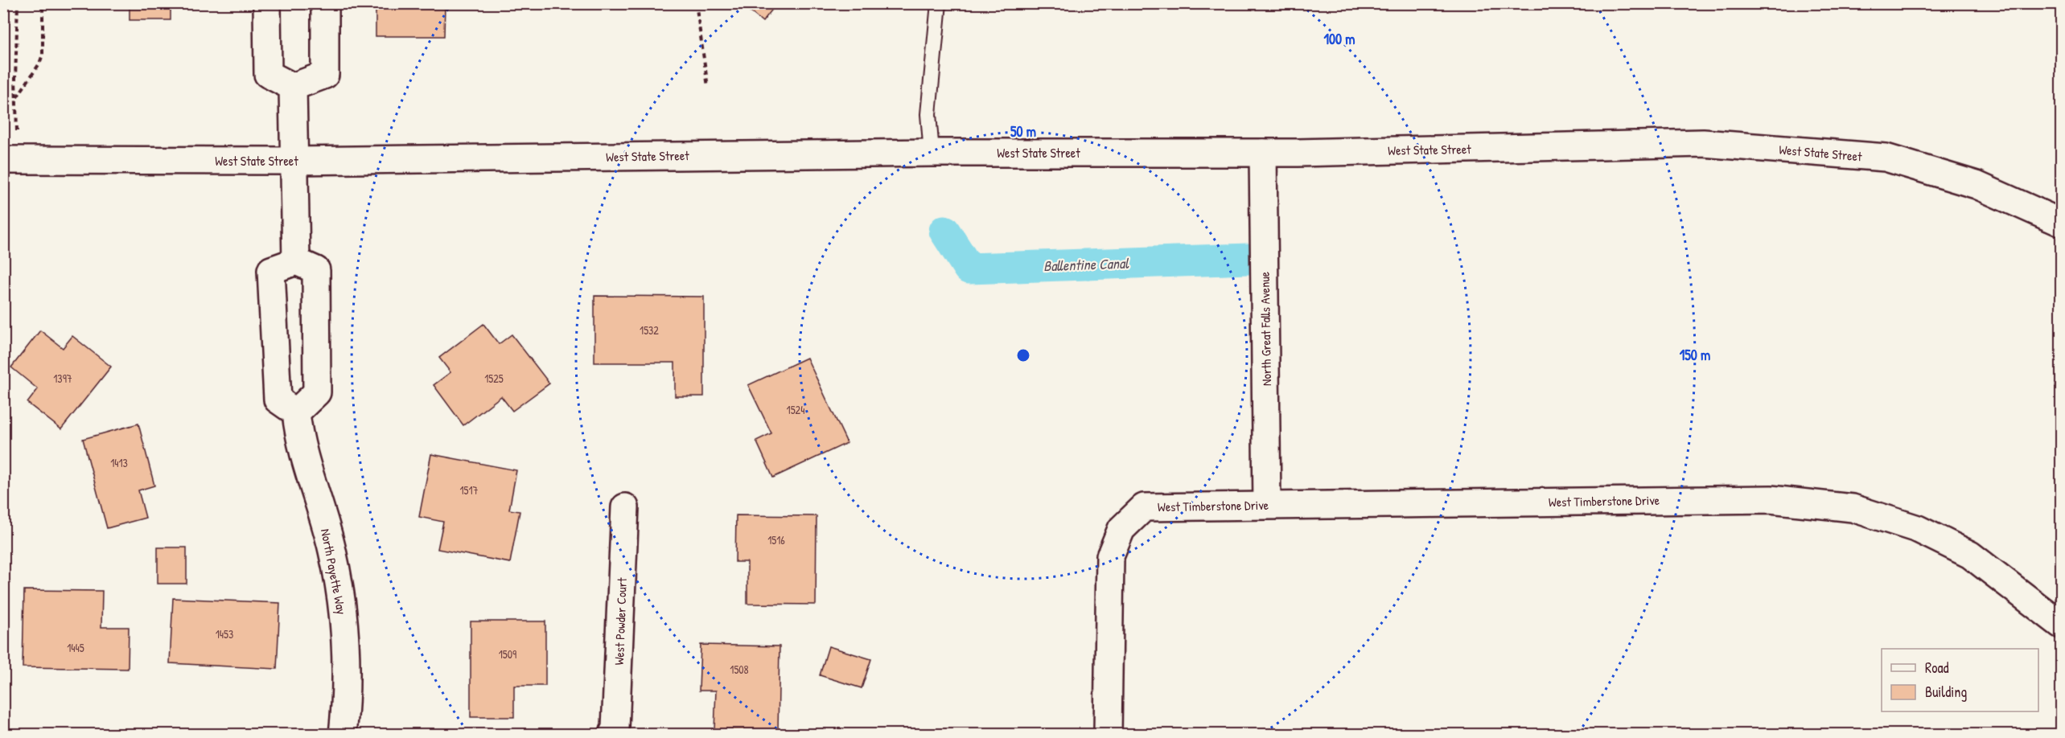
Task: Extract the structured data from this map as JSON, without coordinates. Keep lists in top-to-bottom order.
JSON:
{
  "streets": {
    "street": [
      "West State Street",
      "North Great Falls Avenue",
      "West Timberstone Drive",
      "North Payette Way",
      "West Powder Court"
    ]
  },
  "crossings": [
    ["West State Street", "North Great Falls Avenue"],
    ["North Great Falls Avenue", "West Timberstone Drive"]
  ],
  "water": ["Ballentine Canal"],
  "house_numbers": [
    "1532",
    "1397",
    "1525",
    "1524",
    "1413",
    "1517",
    "1516",
    "1453",
    "1445",
    "1509",
    "1508"
  ],
  "legend": ["Road", "Building"],
  "rings": ["100 m", "50 m", "150 m"]
}
